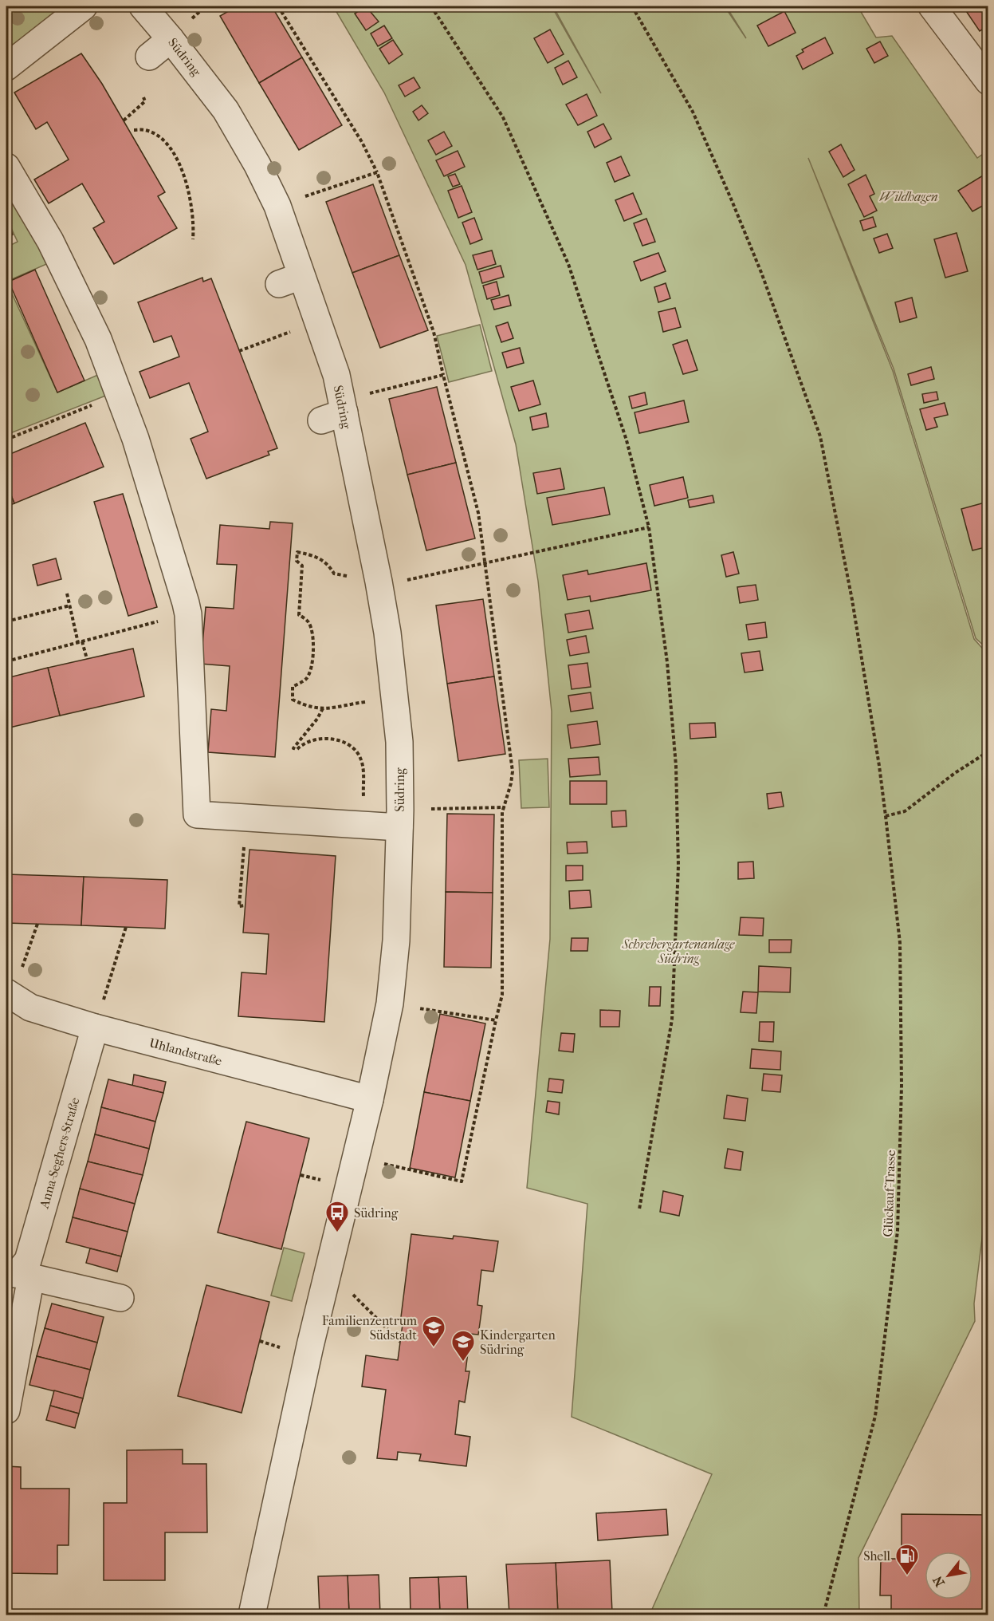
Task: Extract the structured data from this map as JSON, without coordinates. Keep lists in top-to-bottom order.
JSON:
{
  "streets": {
    "street": ["Südring", "Uhlandstraße", "Anna-Seghers-Straße"],
    "path": ["Glückauf-Trasse"]
  },
  "crossings": [
    ["Südring", "Uhlandstraße"],
    ["Uhlandstraße", "Anna-Seghers-Straße"]
  ],
  "parks": ["Wildhagen", "Schrebergartenanlage Südring"],
  "places": {
    "bus stop": ["Südring"],
    "school or university": ["Familienzentrum Südstadt", "Kindergarten Südring"],
    "fuel station": ["Shell"]
  },
  "north": "bottom left"
}
